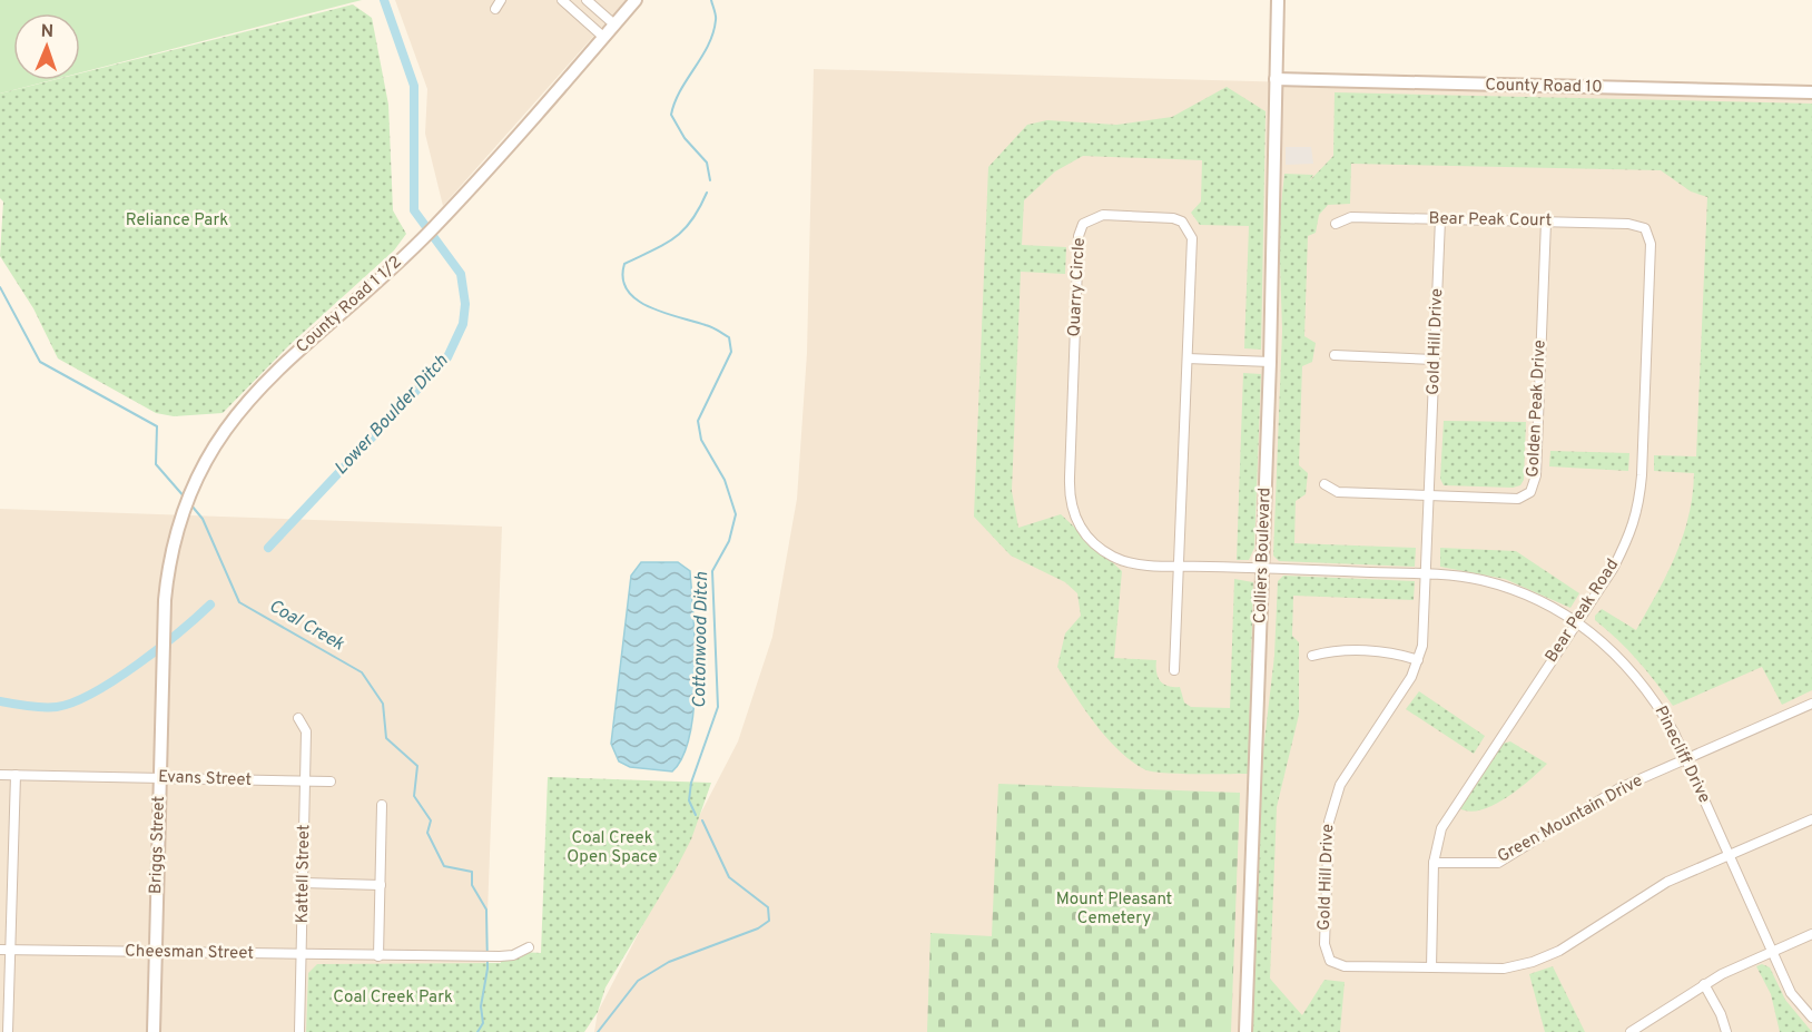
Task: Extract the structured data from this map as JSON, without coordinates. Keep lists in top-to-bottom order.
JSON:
{
  "streets": {
    "street": [
      "County Road 10",
      "Bear Peak Court",
      "Quarry Circle",
      "County Road 1 1/2",
      "Gold Hill Drive",
      "Golden Peak Drive",
      "Colliers Boulevard",
      "Bear Peak Road",
      "Pinecliff Drive",
      "Evans Street",
      "Green Mountain Drive",
      "Briggs Street",
      "Kattell Street",
      "Cheesman Street"
    ]
  },
  "crossings": [
    ["County Road 10", "Colliers Boulevard"],
    ["Bear Peak Court", "Gold Hill Drive"],
    ["Bear Peak Court", "Golden Peak Drive"],
    ["Bear Peak Court", "Bear Peak Road"],
    ["Quarry Circle", "Colliers Boulevard"],
    ["Quarry Circle", "Pinecliff Drive"],
    ["County Road 1 1/2", "Briggs Street"],
    ["Gold Hill Drive", "Golden Peak Drive"],
    ["Gold Hill Drive", "Bear Peak Road"],
    ["Gold Hill Drive", "Pinecliff Drive"],
    ["Colliers Boulevard", "Pinecliff Drive"],
    ["Bear Peak Road", "Pinecliff Drive"],
    ["Bear Peak Road", "Green Mountain Drive"],
    ["Pinecliff Drive", "Green Mountain Drive"],
    ["Evans Street", "Briggs Street"],
    ["Evans Street", "Kattell Street"],
    ["Briggs Street", "Cheesman Street"],
    ["Kattell Street", "Cheesman Street"]
  ],
  "water": ["Lower Boulder Ditch", "Coal Creek", "Cottonwood Ditch"],
  "parks": [
    "Reliance Park",
    "Coal Creek Open Space",
    "Mount Pleasant Cemetery",
    "Coal Creek Park"
  ],
  "north": "top"
}
